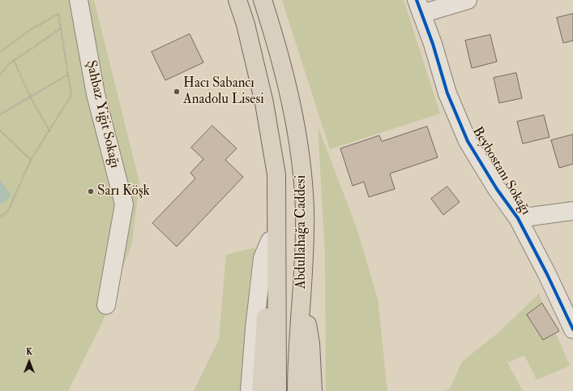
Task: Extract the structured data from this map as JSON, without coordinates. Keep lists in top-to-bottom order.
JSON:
{
  "streets": {
    "main road": ["Abdullahağa Caddesi"],
    "street": ["Şahbaz Yiğit Sokağı", "Beybostanı Sokağı"]
  },
  "places": ["Hacı Sabancı Anadolu Lisesi", "Sarı Köşk"],
  "north": "top"
}
